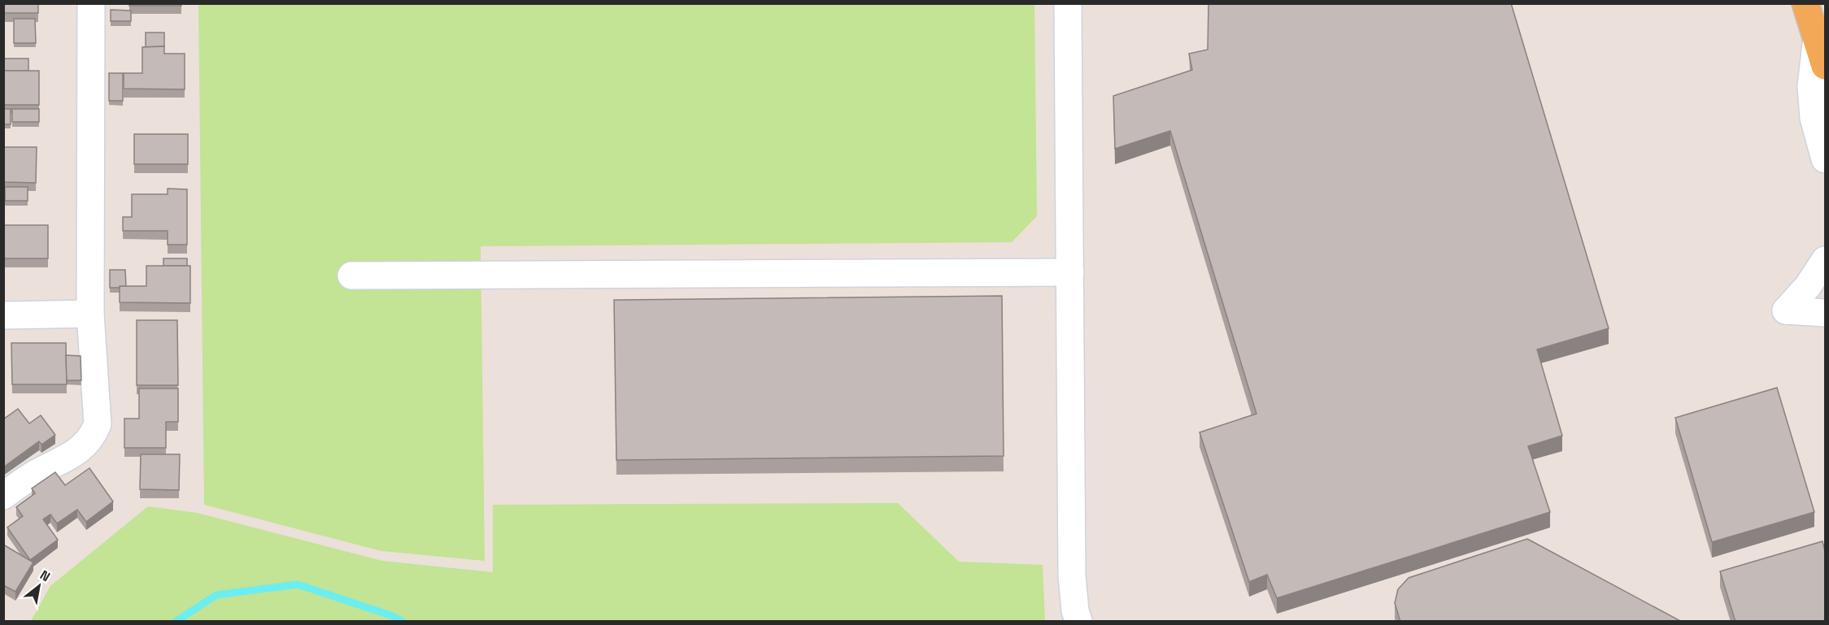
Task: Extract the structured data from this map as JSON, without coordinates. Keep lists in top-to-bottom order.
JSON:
{
  "north": "top right"
}
